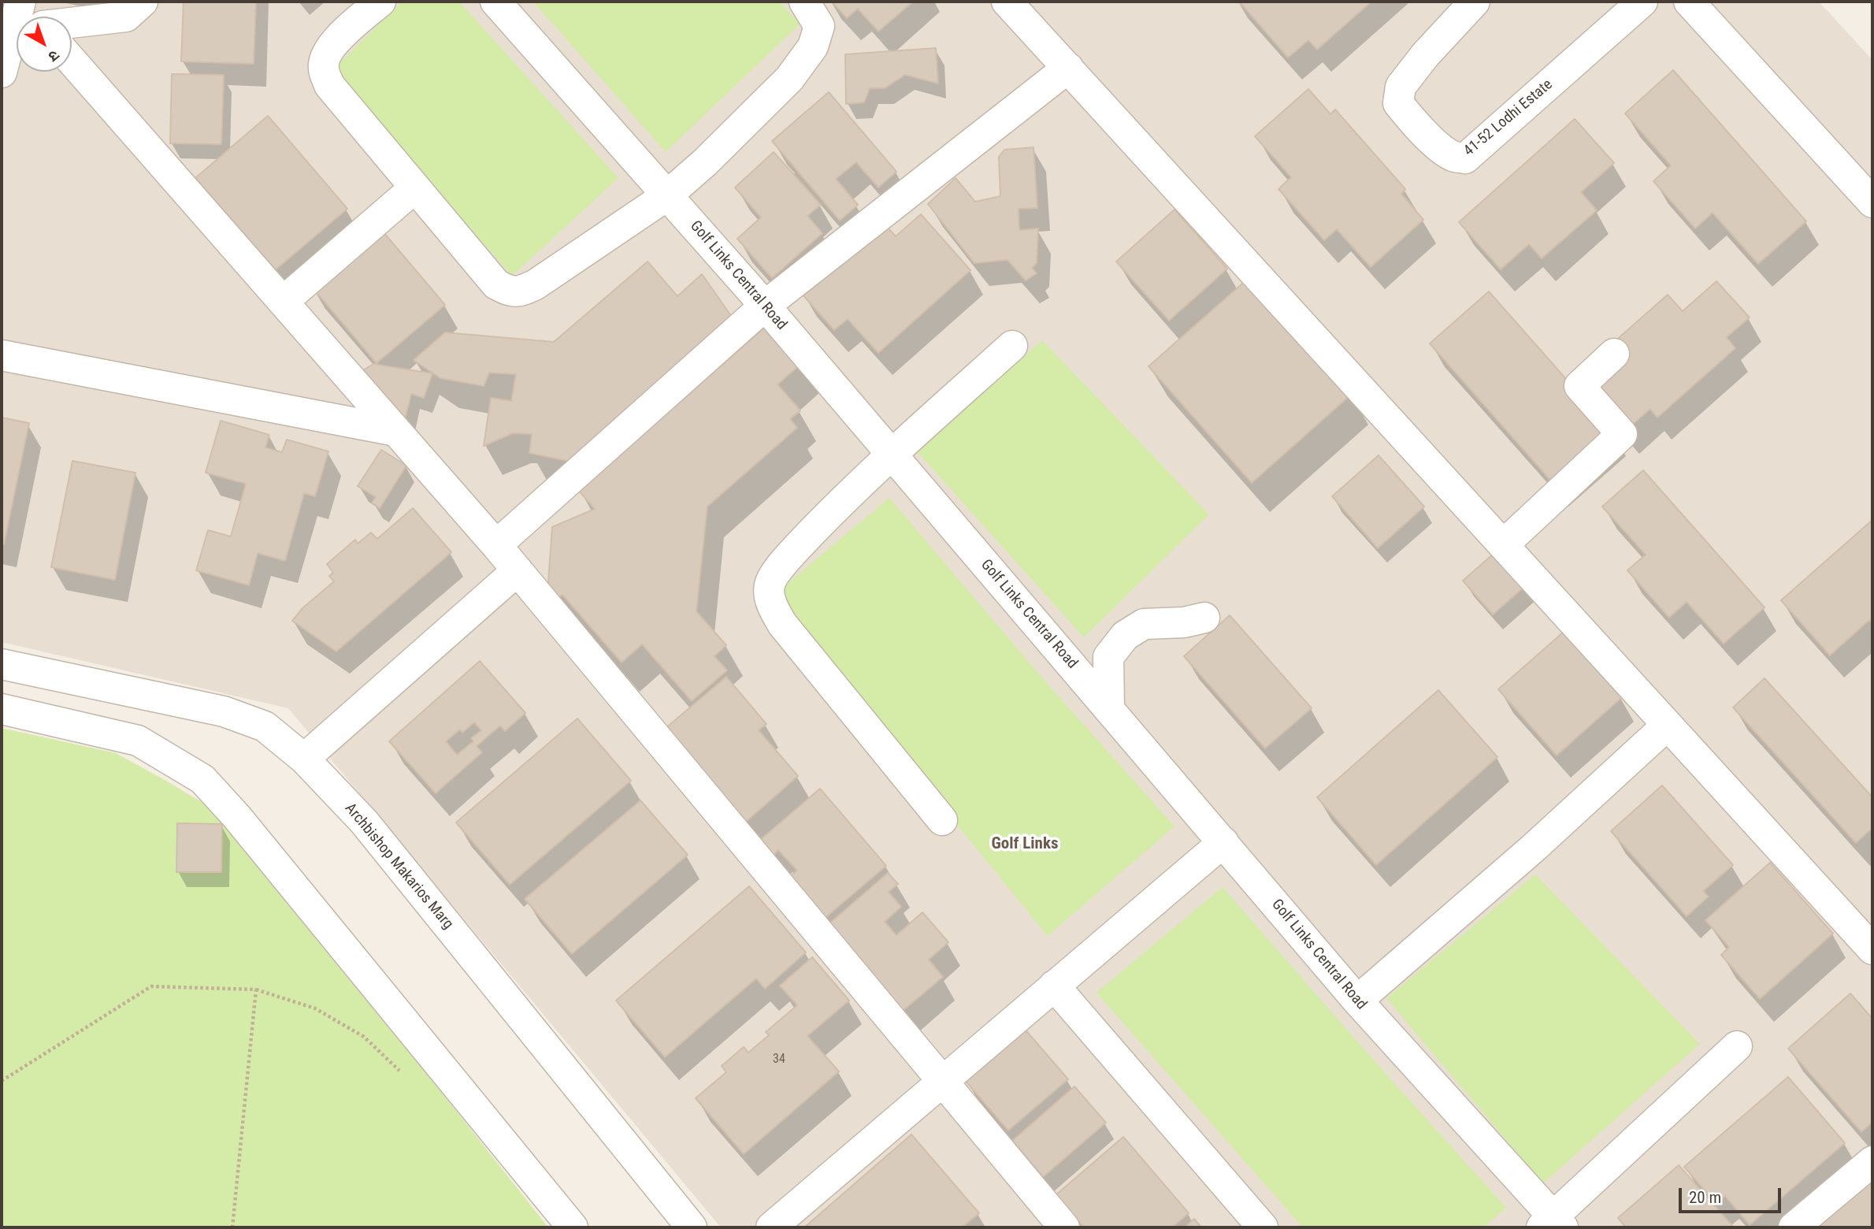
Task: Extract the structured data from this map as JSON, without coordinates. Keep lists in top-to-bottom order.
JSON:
{
  "streets": {
    "street": ["41-52 Lodhi Estate", "Golf Links Central Road", "Archbishop Makarios Marg"]
  },
  "districts": ["Golf Links"],
  "house_numbers": ["34"],
  "scale_bar": "20 m",
  "north": "bottom right"
}
